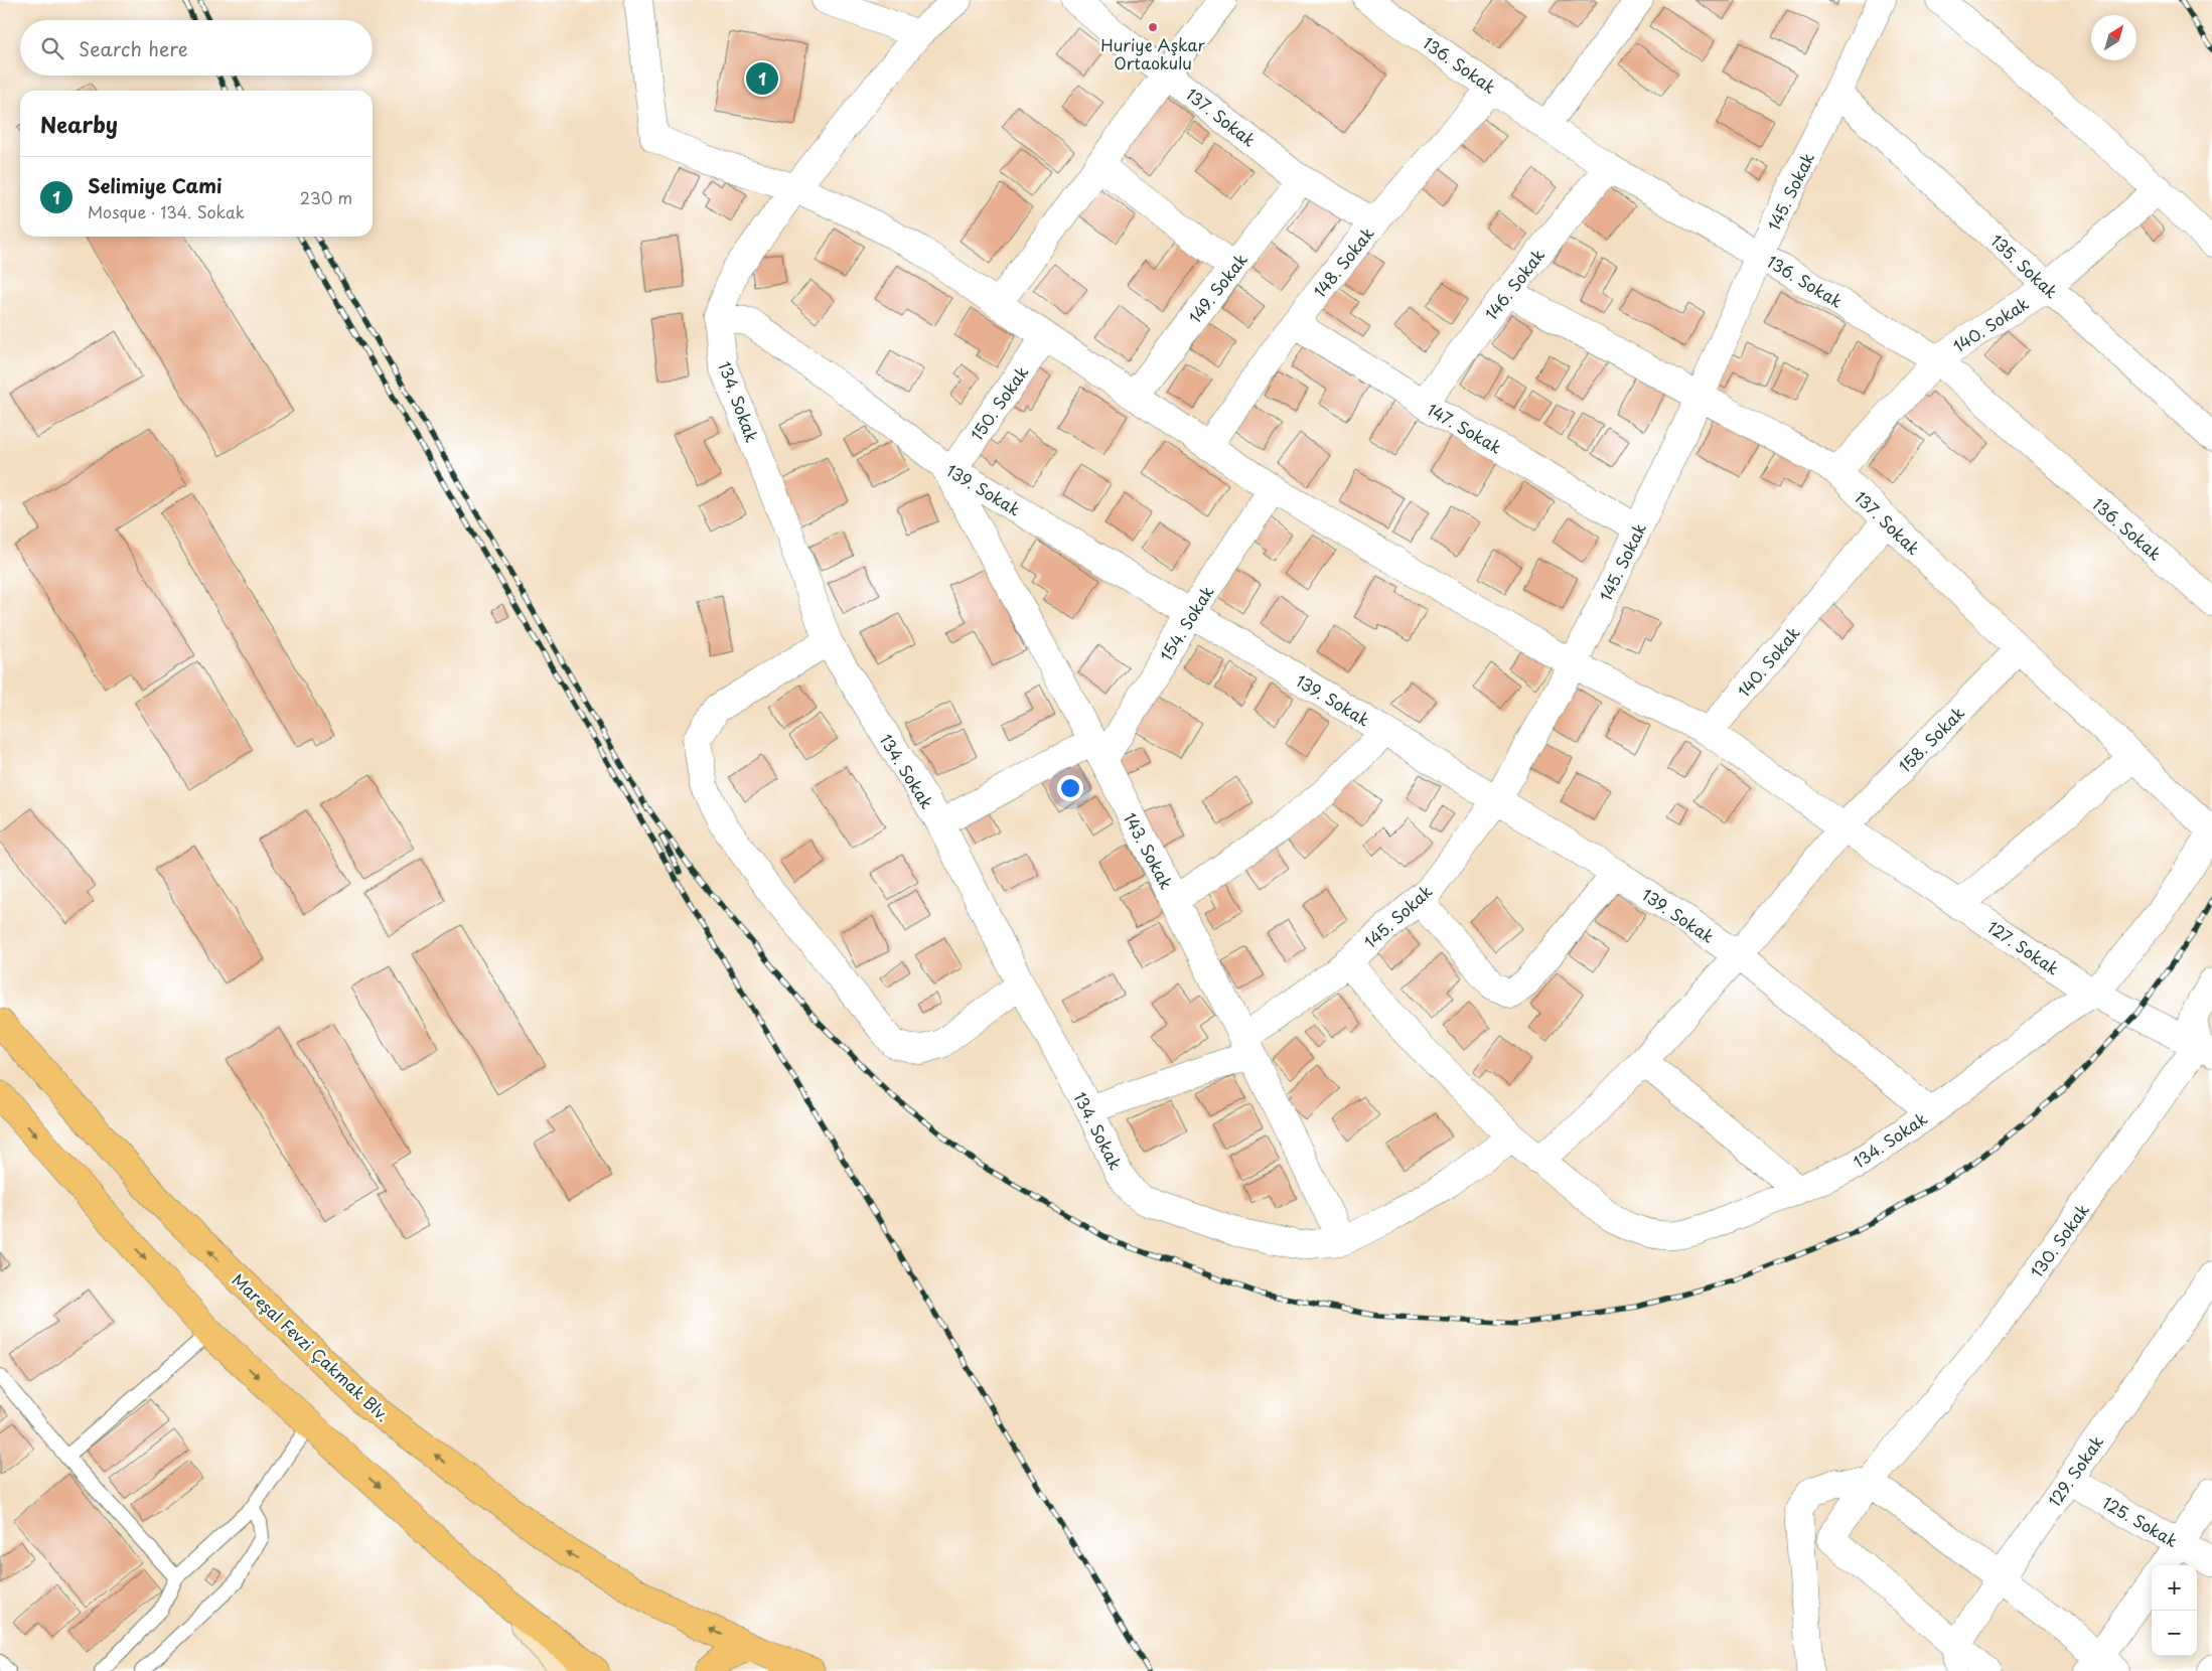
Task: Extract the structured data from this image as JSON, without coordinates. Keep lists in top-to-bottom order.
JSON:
{
  "streets": {
    "main road": ["Mareşal Fevzi Çakmak Blv."],
    "street": [
      "136. Sokak",
      "137. Sokak",
      "145. Sokak",
      "148. Sokak",
      "135. Sokak",
      "146. Sokak",
      "149. Sokak",
      "140. Sokak",
      "134. Sokak",
      "150. Sokak",
      "147. Sokak",
      "139. Sokak",
      "154. Sokak",
      "158. Sokak",
      "143. Sokak",
      "127. Sokak",
      "130. Sokak",
      "129. Sokak",
      "125. Sokak"
    ]
  },
  "crossings": [
    ["136. Sokak", "145. Sokak"],
    ["136. Sokak", "148. Sokak"],
    ["136. Sokak", "146. Sokak"],
    ["136. Sokak", "140. Sokak"],
    ["137. Sokak", "145. Sokak"],
    ["137. Sokak", "148. Sokak"],
    ["137. Sokak", "146. Sokak"],
    ["137. Sokak", "149. Sokak"],
    ["137. Sokak", "140. Sokak"],
    ["137. Sokak", "134. Sokak"],
    ["137. Sokak", "158. Sokak"],
    ["145. Sokak", "135. Sokak"],
    ["145. Sokak", "134. Sokak"],
    ["145. Sokak", "147. Sokak"],
    ["145. Sokak", "139. Sokak"],
    ["145. Sokak", "143. Sokak"],
    ["145. Sokak", "127. Sokak"],
    ["148. Sokak", "147. Sokak"],
    ["148. Sokak", "127. Sokak"],
    ["135. Sokak", "140. Sokak"],
    ["146. Sokak", "147. Sokak"],
    ["149. Sokak", "127. Sokak"],
    ["140. Sokak", "127. Sokak"],
    ["134. Sokak", "139. Sokak"],
    ["134. Sokak", "143. Sokak"],
    ["134. Sokak", "127. Sokak"],
    ["150. Sokak", "139. Sokak"],
    ["150. Sokak", "143. Sokak"],
    ["150. Sokak", "127. Sokak"],
    ["139. Sokak", "154. Sokak"],
    ["139. Sokak", "158. Sokak"],
    ["139. Sokak", "143. Sokak"],
    ["154. Sokak", "143. Sokak"],
    ["154. Sokak", "127. Sokak"],
    ["158. Sokak", "127. Sokak"],
    ["127. Sokak", "130. Sokak"],
    ["129. Sokak", "125. Sokak"]
  ],
  "places": ["Huriye Aşkar Ortaokulu"],
  "north": "top right",
  "page": {
    "search": "Search here",
    "pins": "1",
    "heading": "Nearby",
    "list": [
      {
        "mark": "1",
        "name": "Selimiye Cami",
        "note": "Mosque · 134. Sokak",
        "value": "230 m"
      }
    ],
    "map_buttons": ["+", "−"]
  }
}
